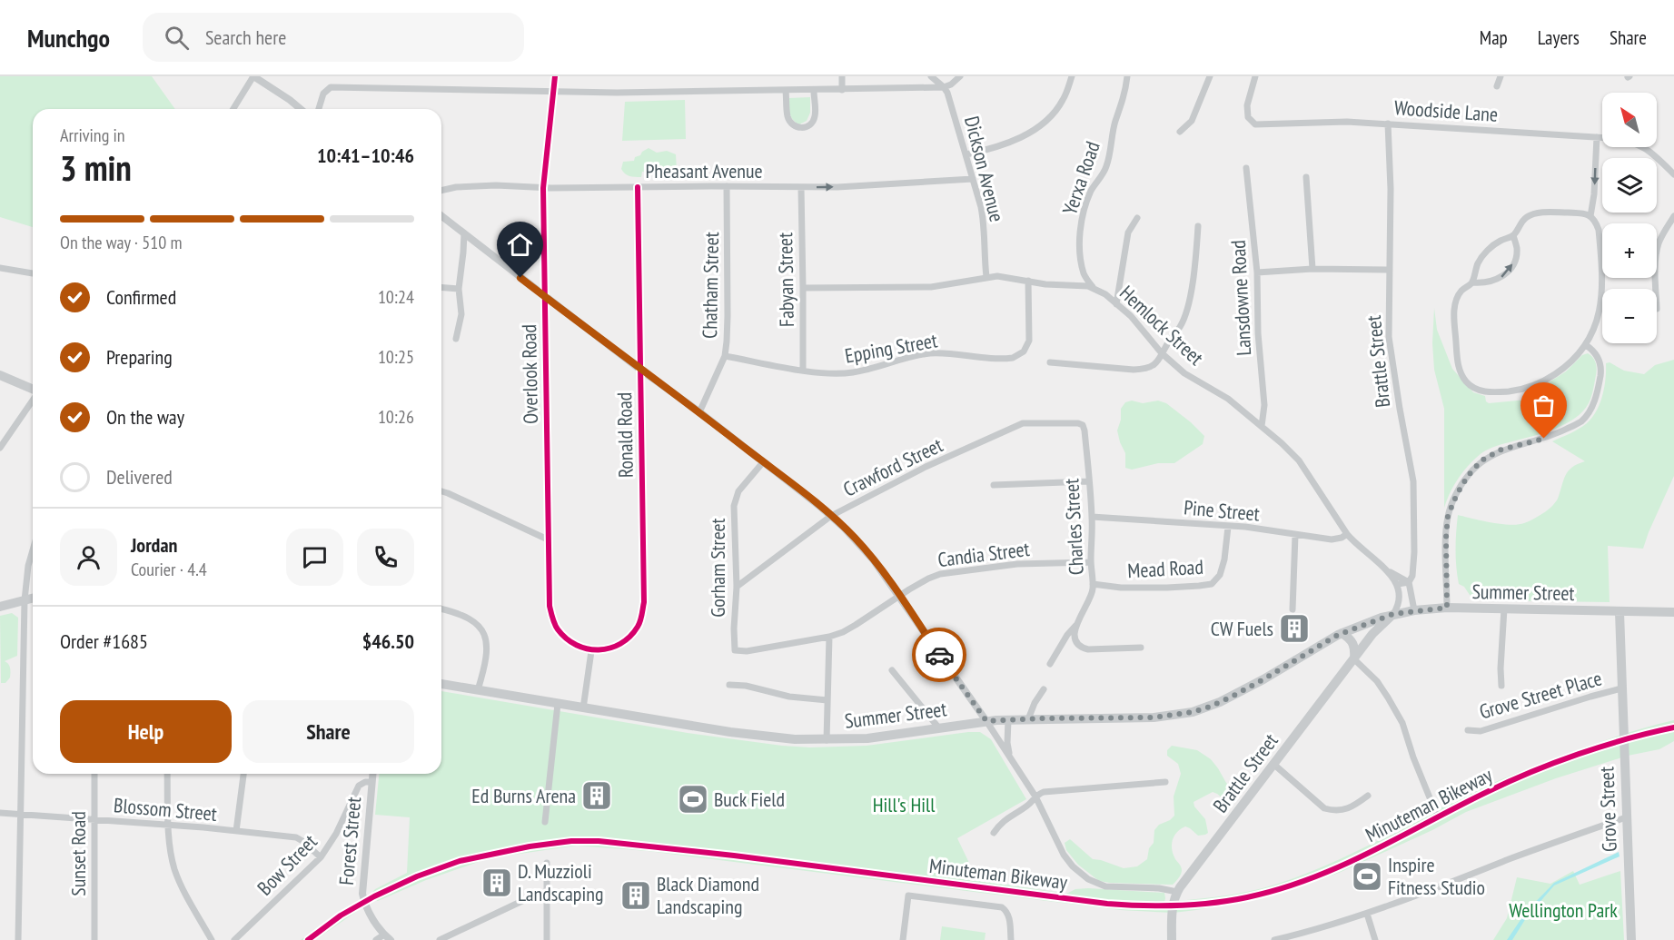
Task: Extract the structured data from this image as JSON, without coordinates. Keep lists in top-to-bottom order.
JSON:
{
  "streets": {
    "main road": ["Brattle Street", "Summer Street", "Grove Street"],
    "street": [
      "Woodside Lane",
      "Dickson Avenue",
      "Pheasant Avenue",
      "Yerxa Road",
      "Fabyan Street",
      "Chatham Street",
      "Lansdowne Road",
      "Hemlock Street",
      "Epping Street",
      "Overlook Road",
      "Ronald Road",
      "Crawford Street",
      "Pine Street",
      "Charles Street",
      "Candia Street",
      "Gorham Street",
      "Mead Road",
      "Grove Street Place",
      "Blossom Street",
      "Forest Street",
      "Sunset Road",
      "Bow Street"
    ],
    "cycle path": ["Minuteman Bikeway"]
  },
  "crossings": [
    ["Woodside Lane", "Brattle Street"],
    ["Dickson Avenue", "Pheasant Avenue"],
    ["Dickson Avenue", "Hemlock Street"],
    ["Pheasant Avenue", "Fabyan Street"],
    ["Pheasant Avenue", "Chatham Street"],
    ["Pheasant Avenue", "Overlook Road"],
    ["Pheasant Avenue", "Ronald Road"],
    ["Yerxa Road", "Hemlock Street"],
    ["Fabyan Street", "Hemlock Street"],
    ["Fabyan Street", "Epping Street"],
    ["Chatham Street", "Epping Street"],
    ["Lansdowne Road", "Hemlock Street"],
    ["Hemlock Street", "Epping Street"],
    ["Hemlock Street", "Brattle Street"],
    ["Hemlock Street", "Pine Street"],
    ["Brattle Street", "Summer Street"],
    ["Overlook Road", "Ronald Road"],
    ["Crawford Street", "Charles Street"],
    ["Crawford Street", "Gorham Street"],
    ["Pine Street", "Charles Street"],
    ["Pine Street", "Mead Road"],
    ["Charles Street", "Candia Street"],
    ["Charles Street", "Mead Road"],
    ["Candia Street", "Gorham Street"],
    ["Summer Street", "Grove Street"],
    ["Grove Street Place", "Grove Street"],
    ["Blossom Street", "Sunset Road"],
    ["Blossom Street", "Bow Street"],
    ["Forest Street", "Bow Street"]
  ],
  "parks": ["Hill's Hill", "Wellington Park"],
  "places": {
    "building": [
      "CW Fuels",
      "Ed Burns Arena",
      "D. Muzzioli Landscaping",
      "Black Diamond Landscaping"
    ],
    "sports": ["Buck Field", "Inspire Fitness Studio"]
  },
  "north": "top left",
  "page": {
    "header": "Munchgo",
    "search": "Search here",
    "nav": ["Map", "Layers", "Share"],
    "map_buttons": ["+", "−"],
    "heading": ["3 min", "Arriving in", "10:41–10:46"],
    "panel": [
      "Jordan",
      "Courier · 4.4",
      "Order #1685",
      "$46.50"
    ],
    "bar": "On the way · 510 m",
    "list": [
      ["Confirmed", "10:24"],
      ["Preparing", "10:25"],
      ["On the way", "10:26"],
      "Delivered"
    ],
    "buttons": ["Help", "Share"]
  }
}
